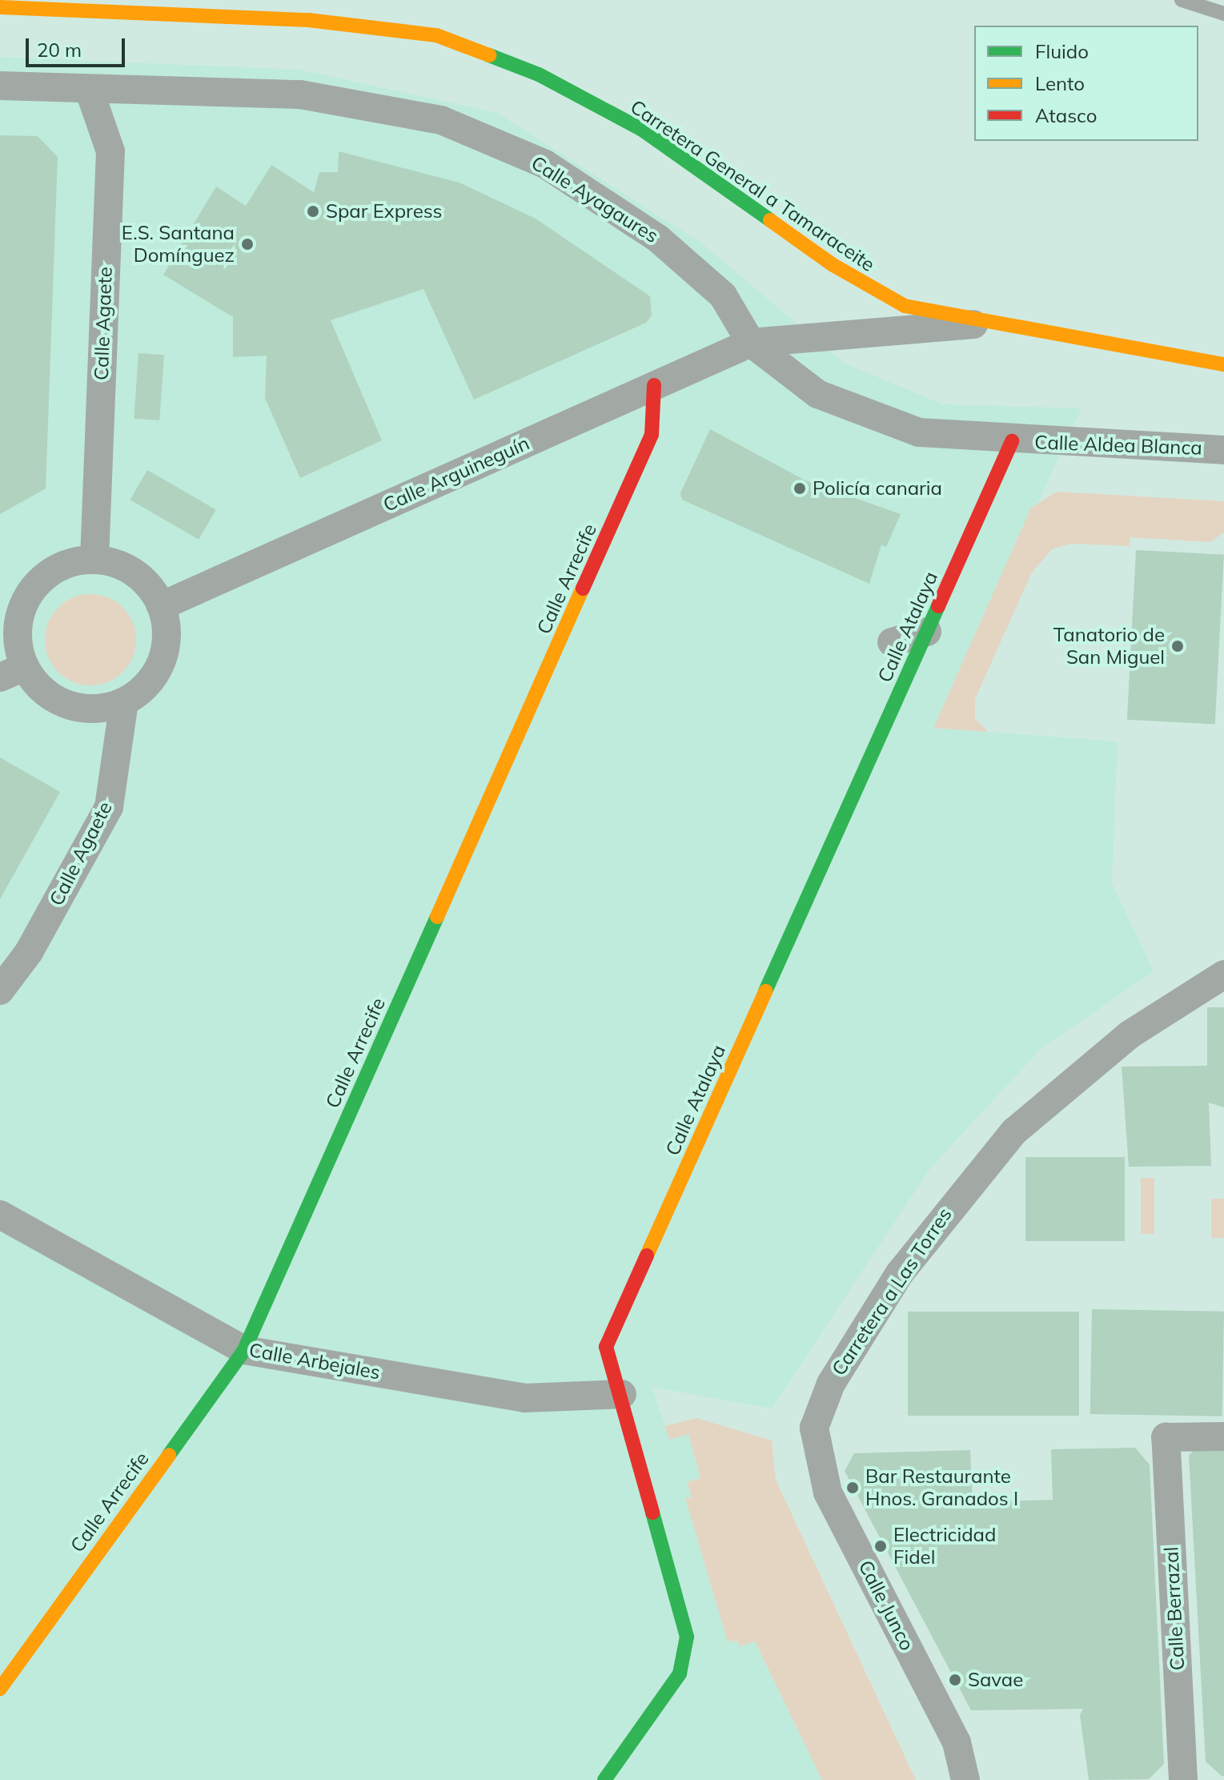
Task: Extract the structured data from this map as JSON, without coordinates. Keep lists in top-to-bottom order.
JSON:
{
  "streets": {
    "street": [
      "Carretera General a Tamaraceite",
      "Calle Ayagaures",
      "Calle Agaete",
      "Calle Aldea Blanca",
      "Calle Arguineguín",
      "Calle Arrecife",
      "Calle Atalaya",
      "Carretera a Las Torres",
      "Calle Arbejales",
      "Calle Junco",
      "Calle Berrazal"
    ]
  },
  "crossings": [
    ["Carretera General a Tamaraceite", "Calle Arguineguín"],
    ["Calle Ayagaures", "Calle Agaete"],
    ["Calle Ayagaures", "Calle Aldea Blanca"],
    ["Calle Ayagaures", "Calle Arguineguín"],
    ["Calle Ayagaures", "Calle Atalaya"],
    ["Calle Agaete", "Calle Arguineguín"],
    ["Calle Aldea Blanca", "Calle Atalaya"],
    ["Calle Arguineguín", "Calle Arrecife"],
    ["Calle Arrecife", "Calle Arbejales"],
    ["Calle Atalaya", "Calle Arbejales"],
    ["Carretera a Las Torres", "Calle Junco"]
  ],
  "places": [
    "Spar Express",
    "E.S. Santana Domínguez",
    "Policía canaria",
    "Tanatorio de San Miguel",
    "Bar Restaurante Hnos. Granados I",
    "Electricidad Fidel",
    "Savae"
  ],
  "legend": ["Fluido", "Lento", "Atasco"],
  "scale_bar": "20 m"
}
